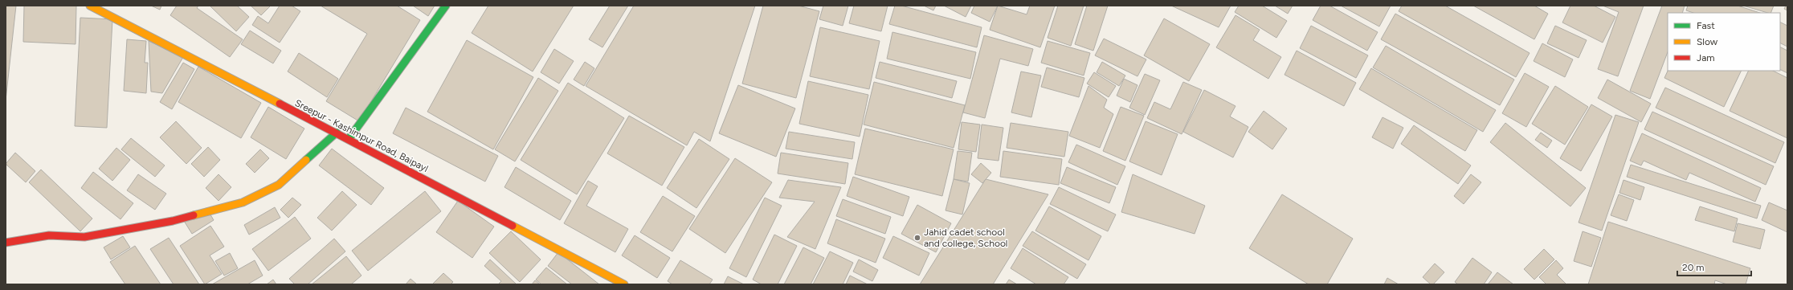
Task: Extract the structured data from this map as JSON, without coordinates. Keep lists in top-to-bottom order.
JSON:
{
  "streets": {
    "street": ["Sreepur - Kashimpur Road, Baipayl"]
  },
  "places": ["Jahid cadet school and college, School"],
  "legend": ["Fast", "Slow", "Jam"],
  "scale_bar": "20 m"
}
